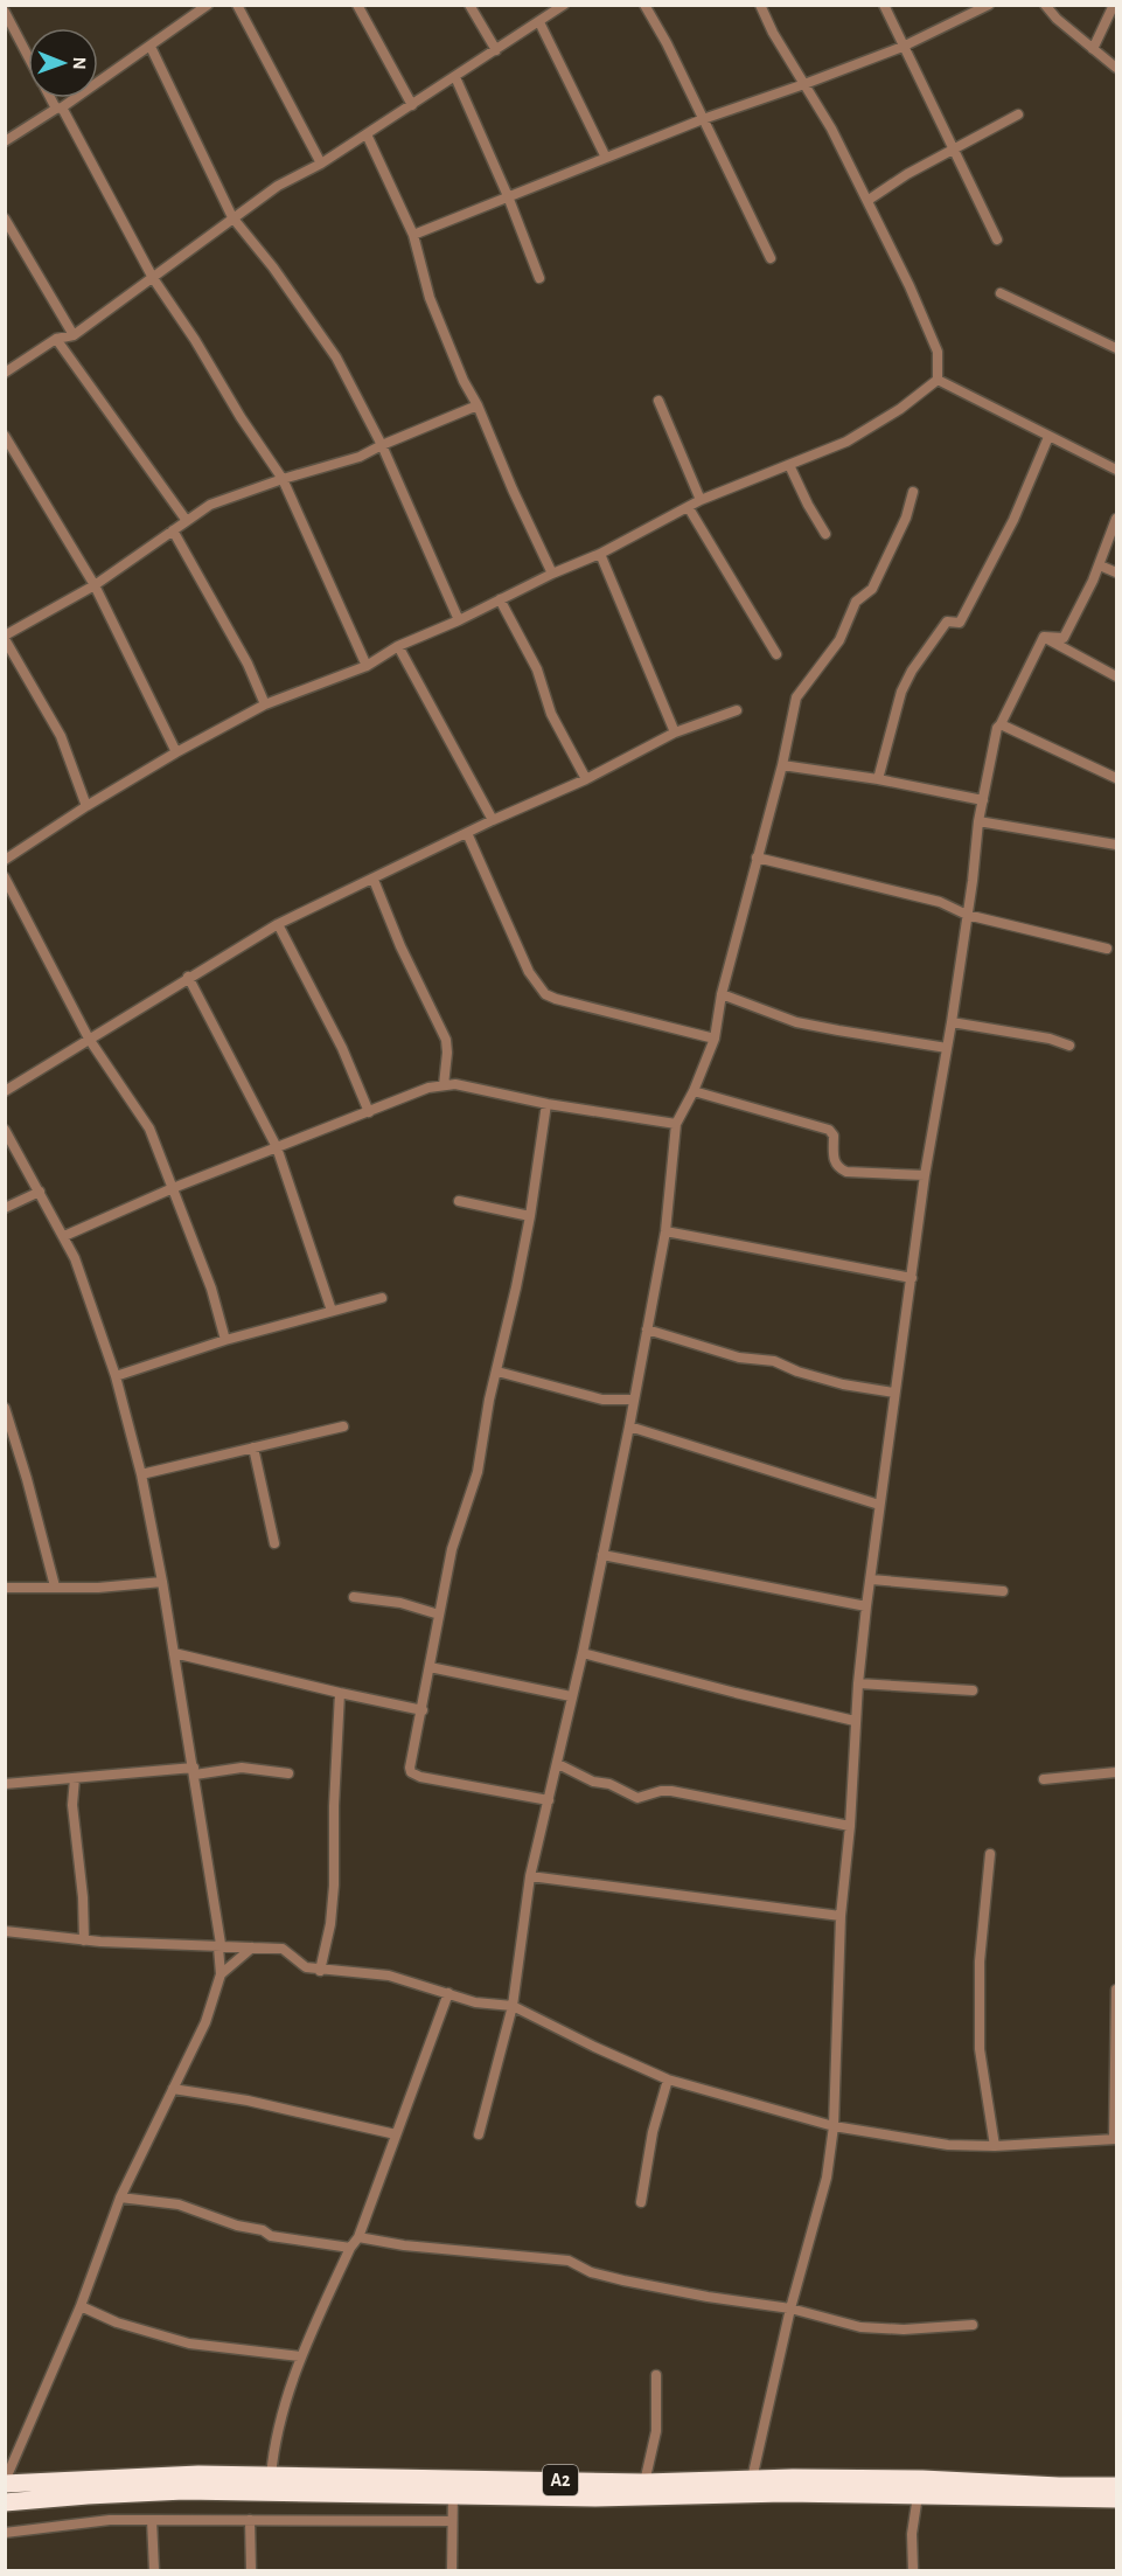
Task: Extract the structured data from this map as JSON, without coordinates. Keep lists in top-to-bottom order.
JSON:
{
  "streets": {
    "highway": ["A2"]
  },
  "north": "right"
}
